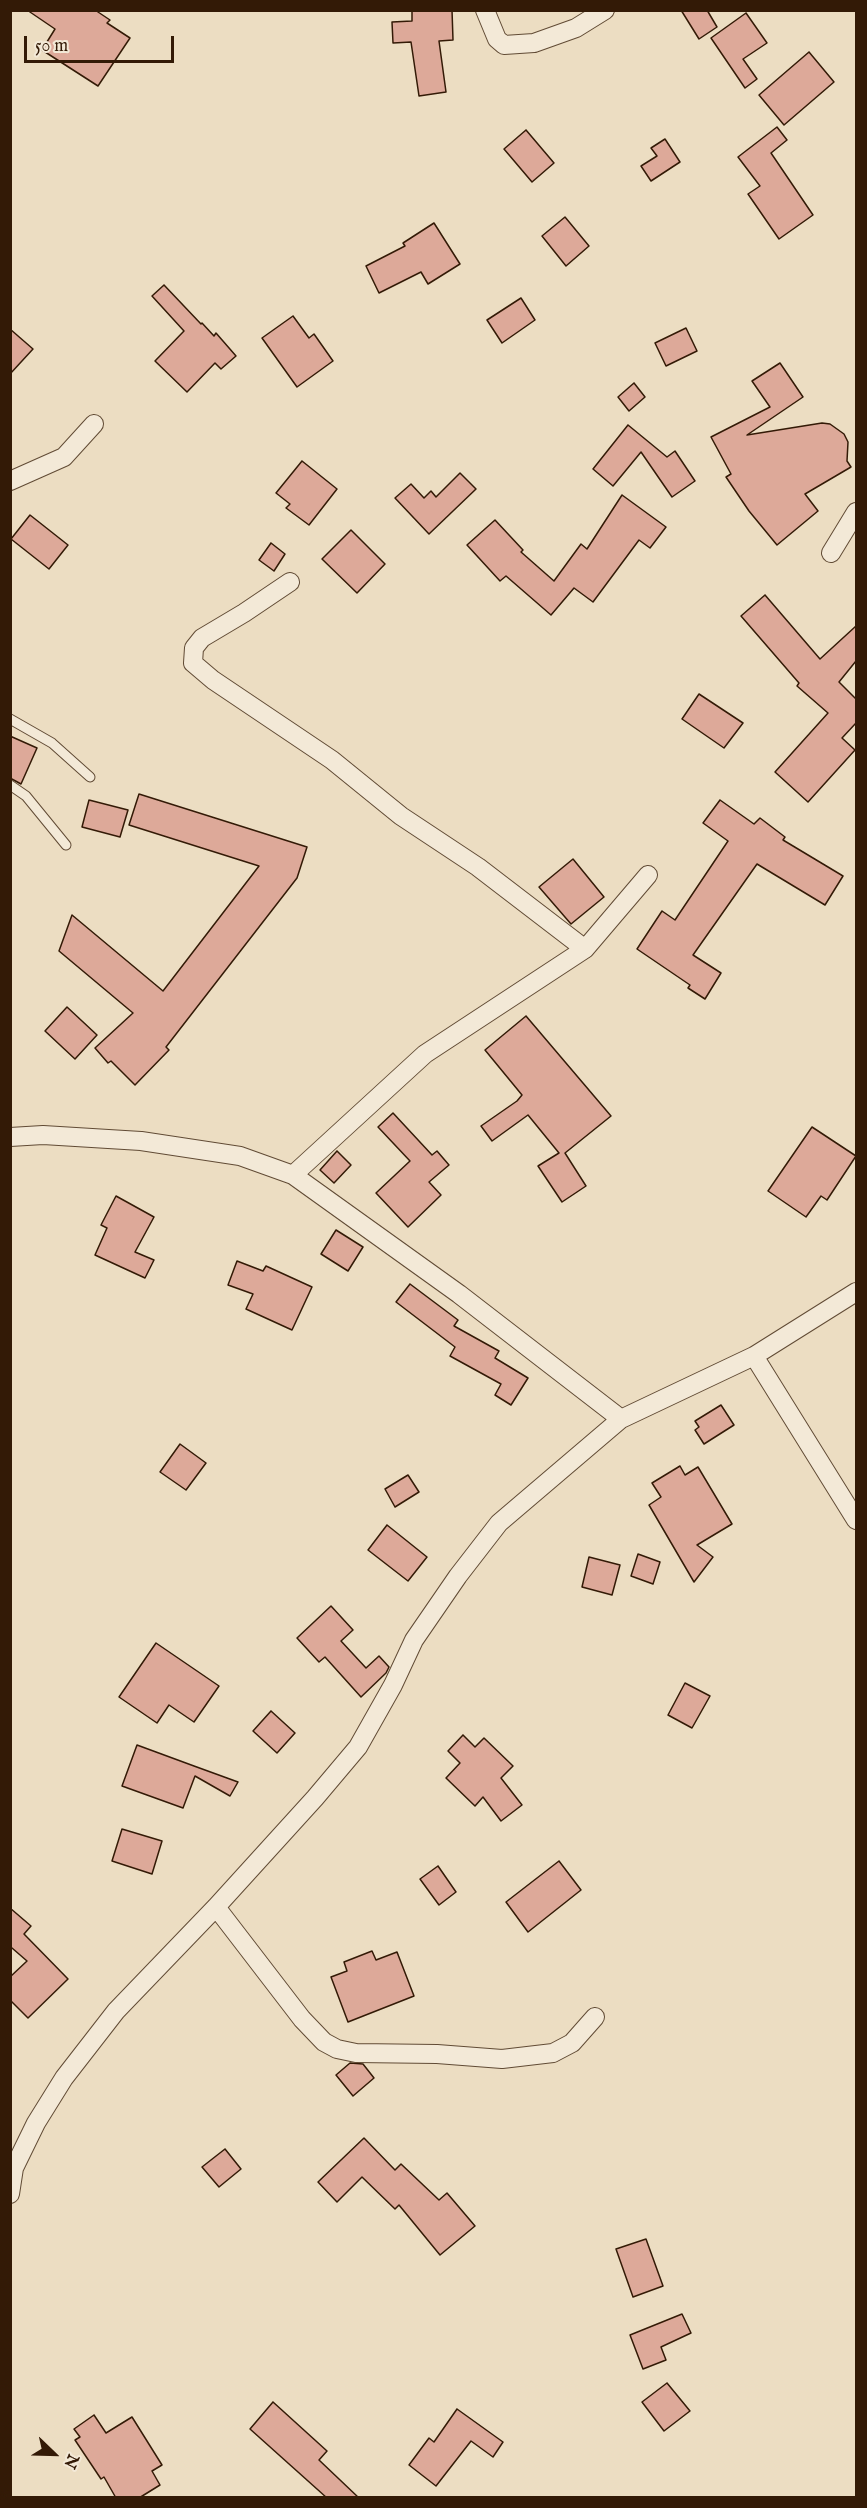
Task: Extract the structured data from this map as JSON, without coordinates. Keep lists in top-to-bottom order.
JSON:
{
  "scale_bar": "50 m",
  "north": "bottom right"
}
